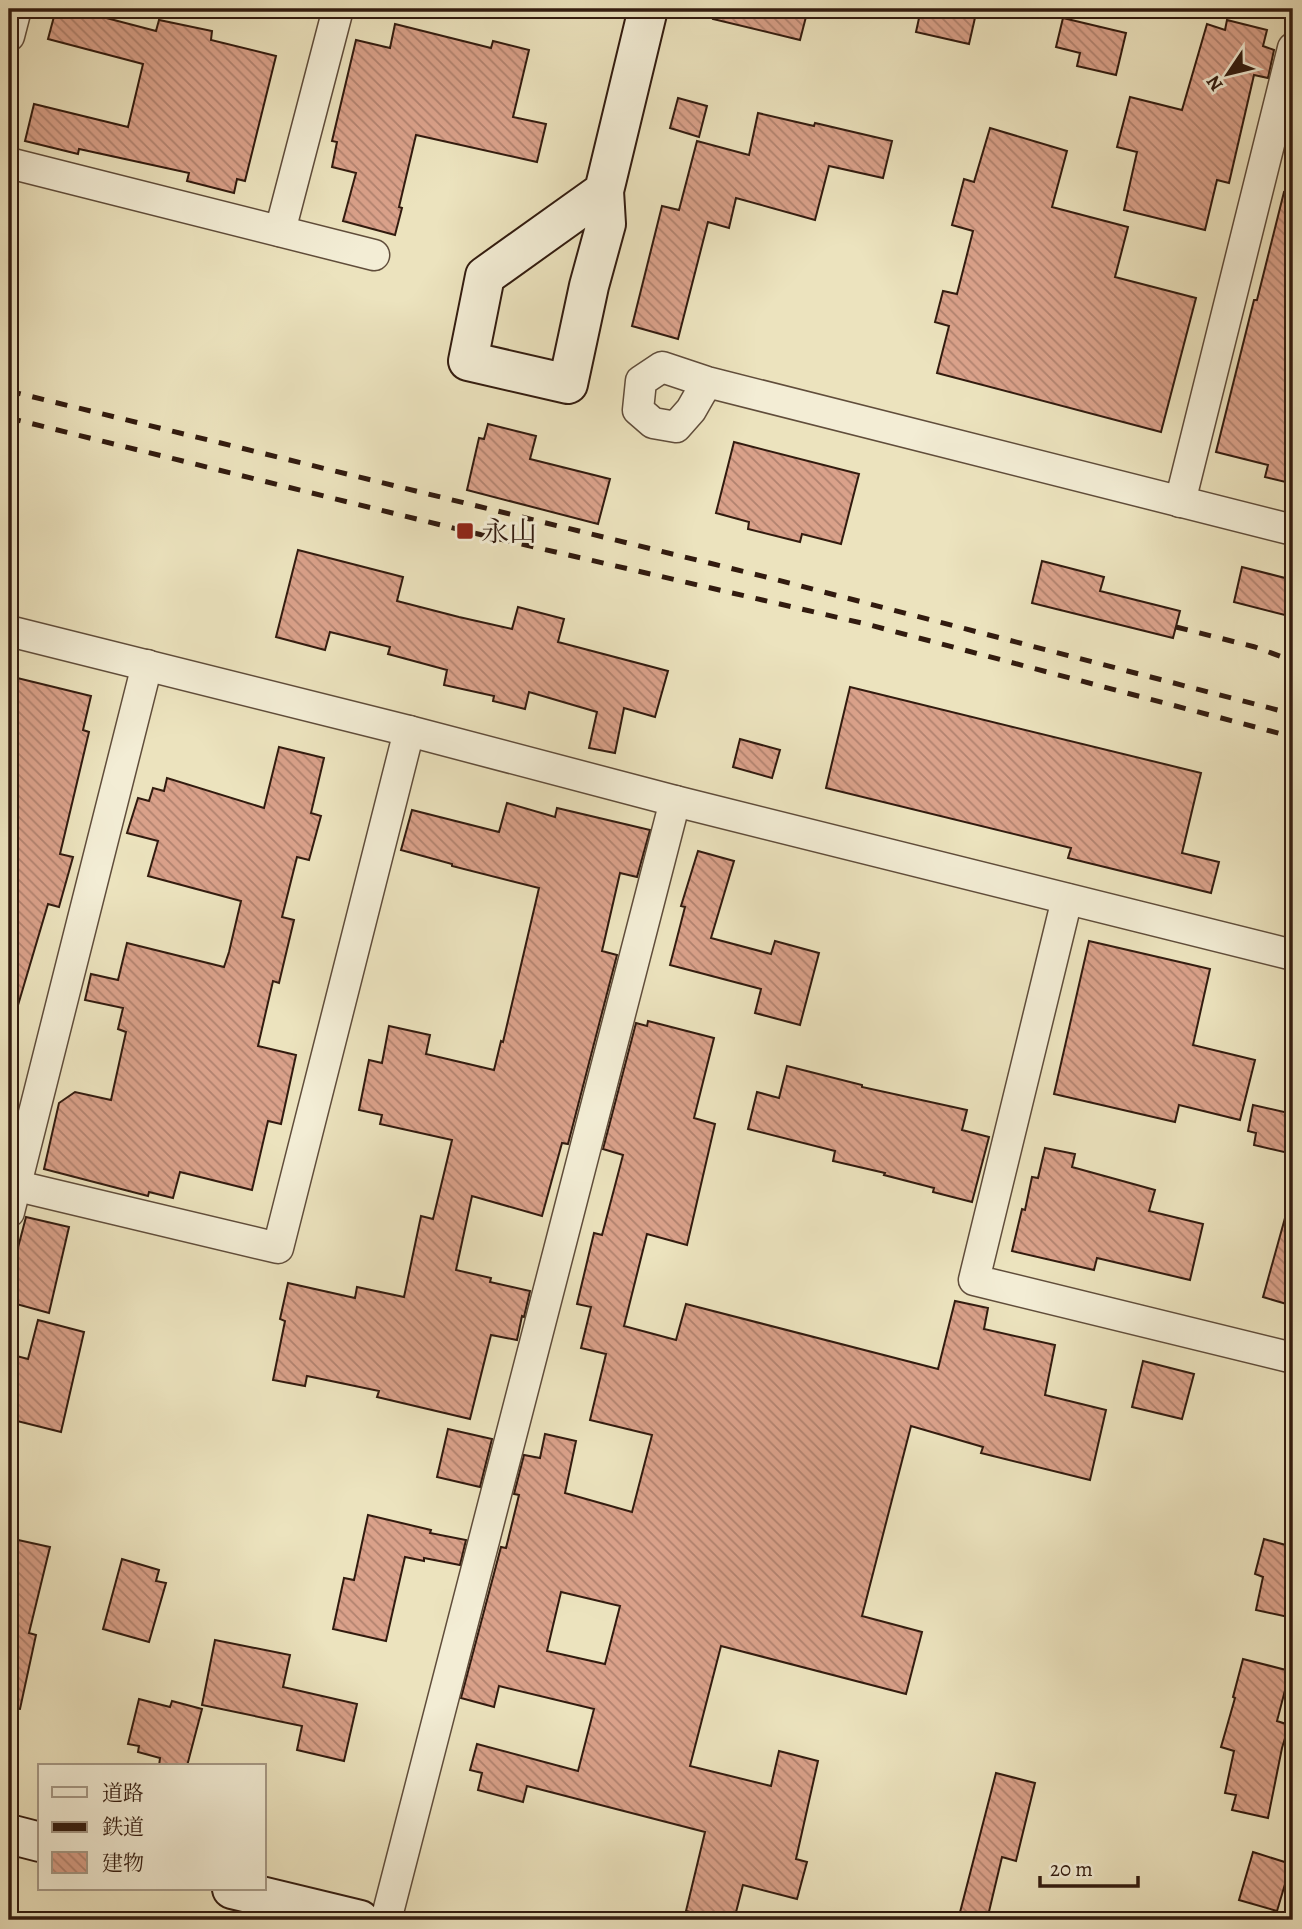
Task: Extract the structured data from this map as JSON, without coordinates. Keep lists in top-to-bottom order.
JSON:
{
  "places": {
    "transit": ["永山"]
  },
  "legend": ["道路", "鉄道", "建物"],
  "scale_bar": "20 m",
  "north": "bottom left"
}
